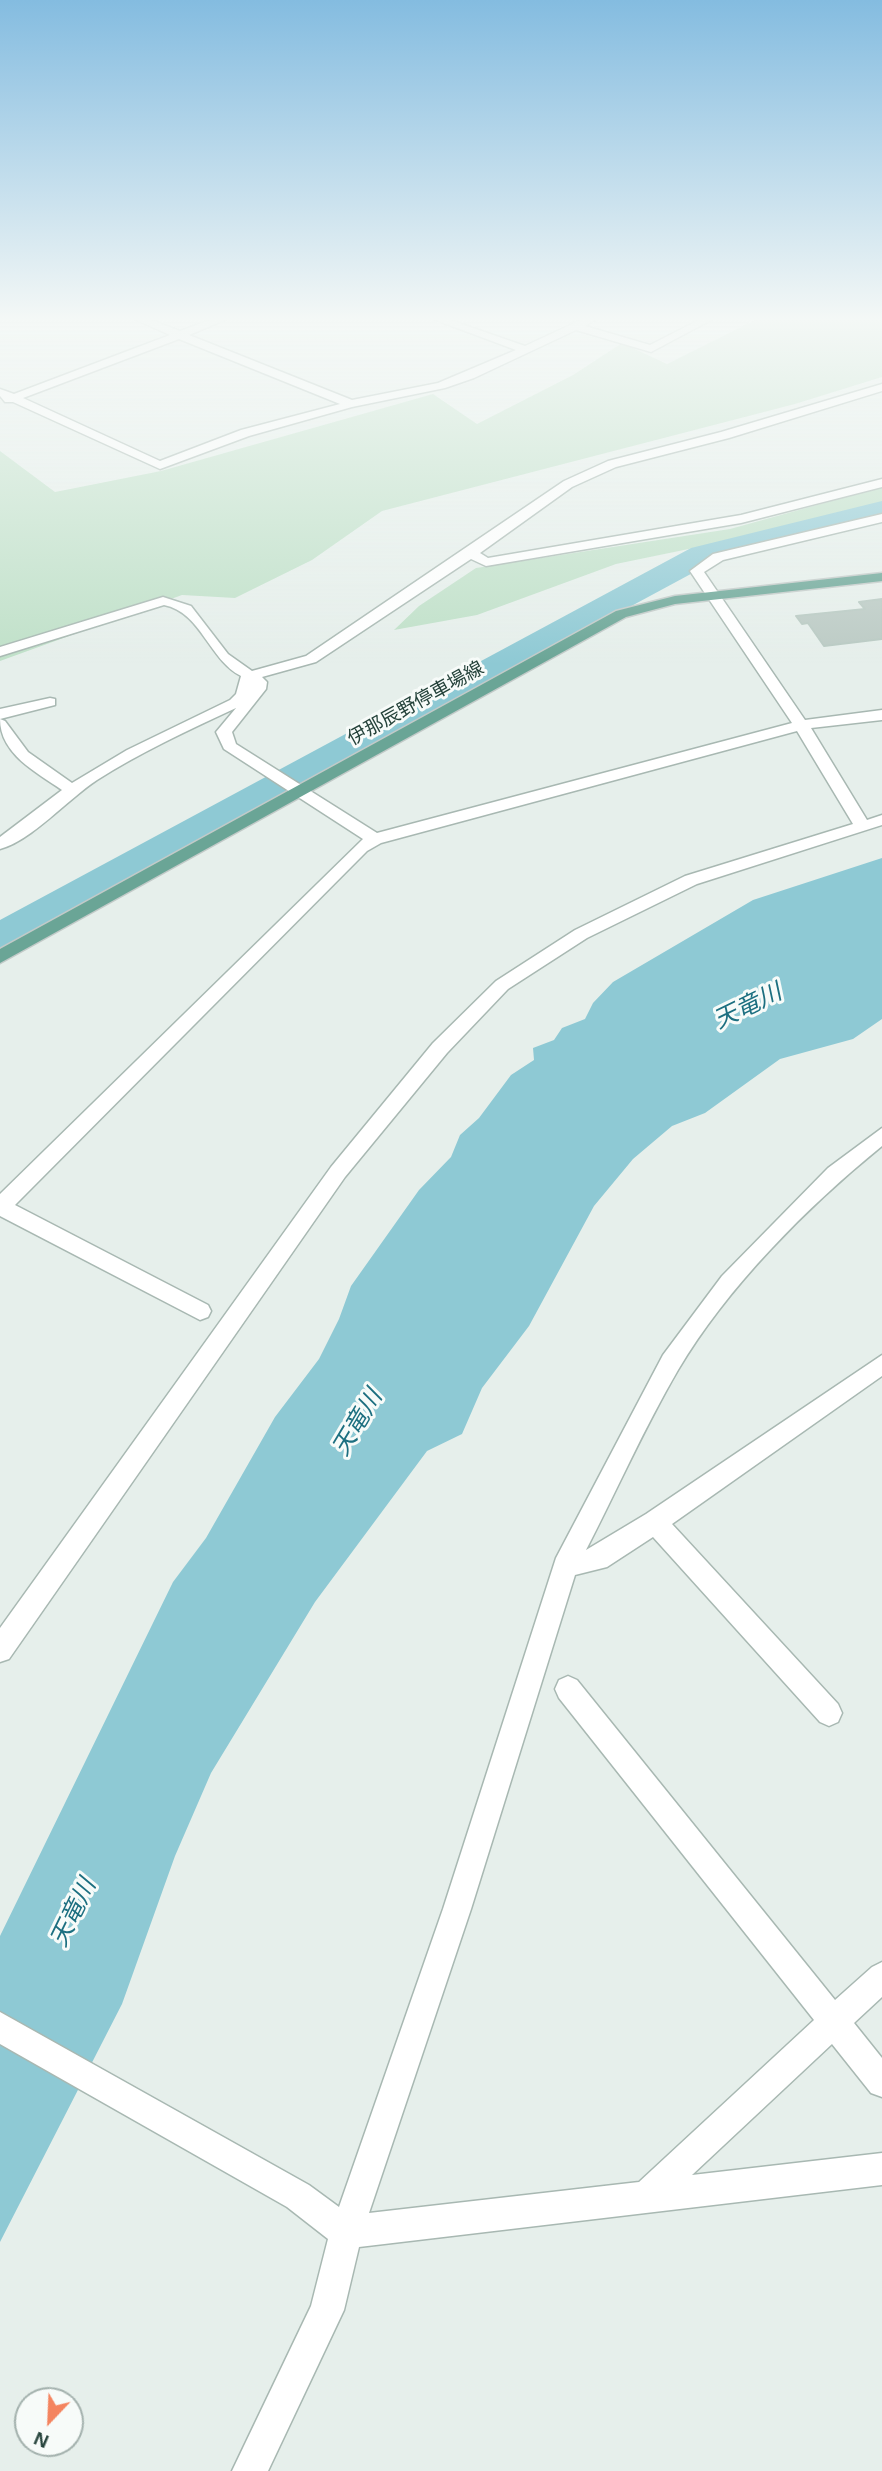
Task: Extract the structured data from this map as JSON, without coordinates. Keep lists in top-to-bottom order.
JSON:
{
  "streets": {
    "main road": ["伊那辰野停車場線"]
  },
  "water": ["天竜川"],
  "north": "bottom left"
}
